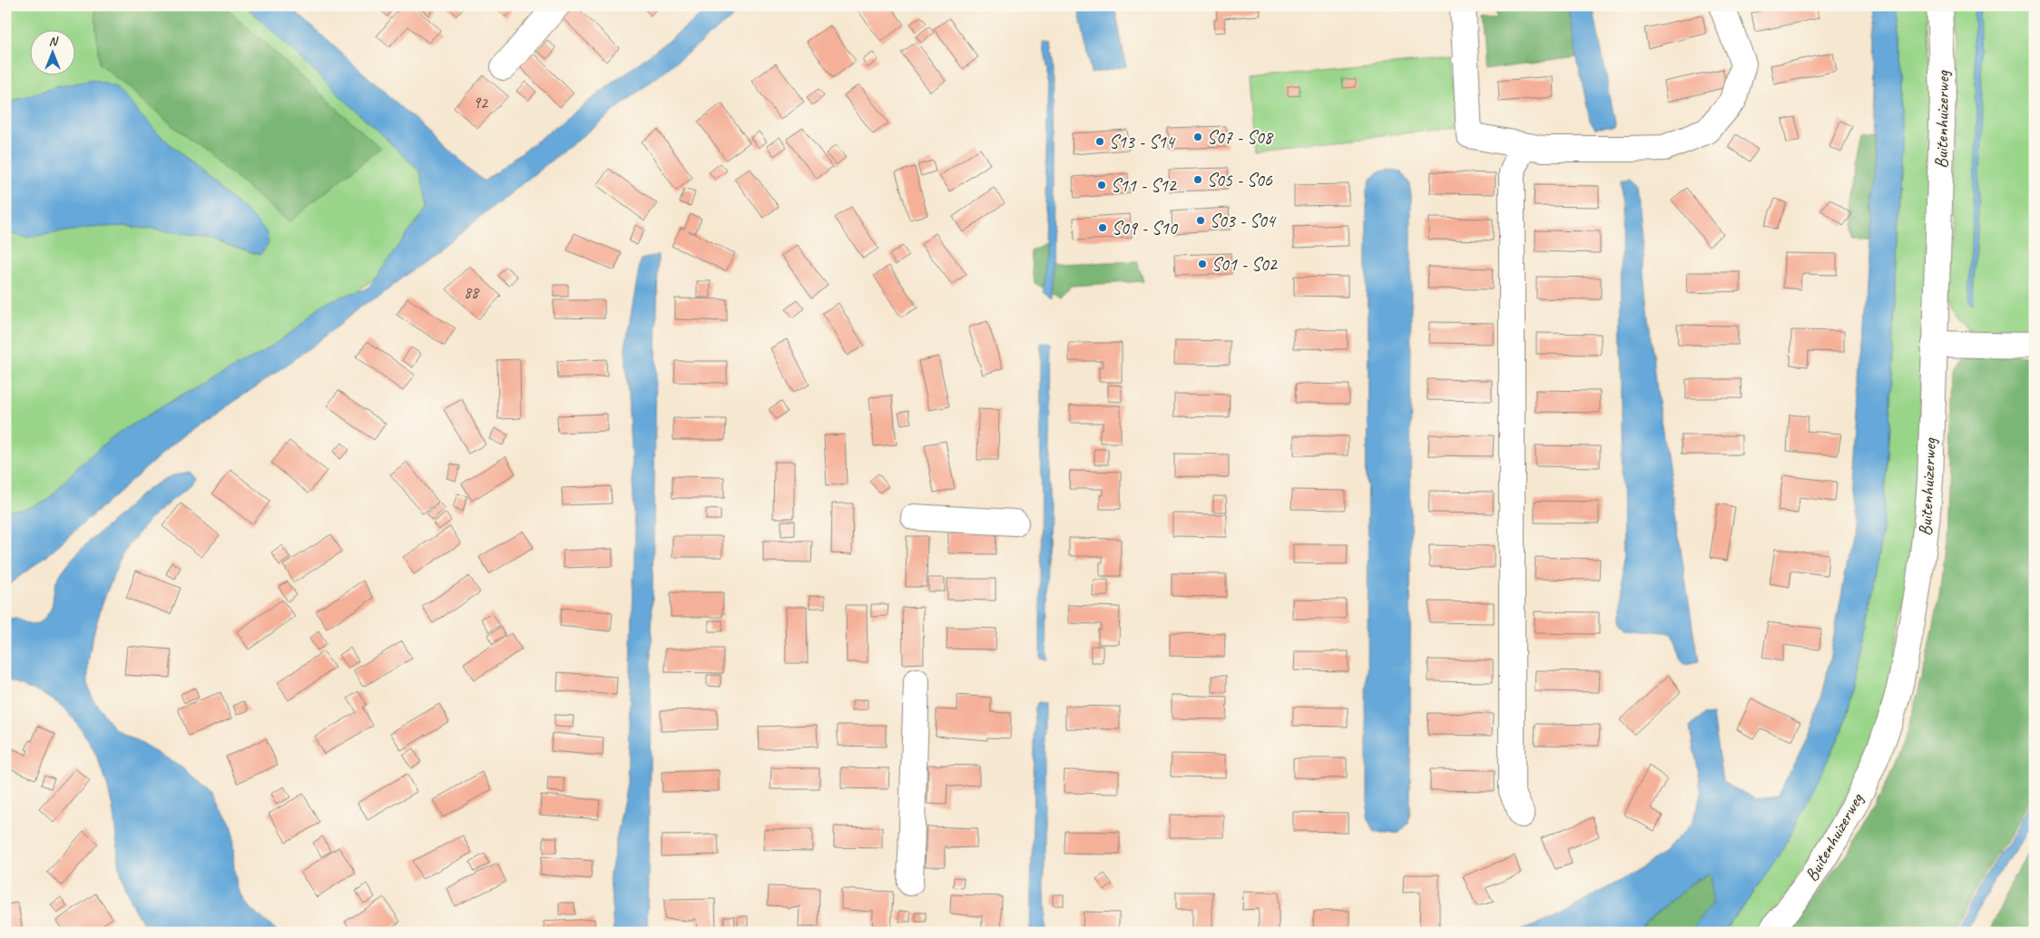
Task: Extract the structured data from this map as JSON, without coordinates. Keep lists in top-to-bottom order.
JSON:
{
  "streets": {
    "street": ["Buitenhuizerweg"]
  },
  "places": [
    "S07 - S08",
    "S13 - S14",
    "S05 - S06",
    "S11 - S12",
    "S03 - S04",
    "S09 - S10",
    "S01 - S02"
  ],
  "house_numbers": ["92", "88"],
  "north": "top"
}
